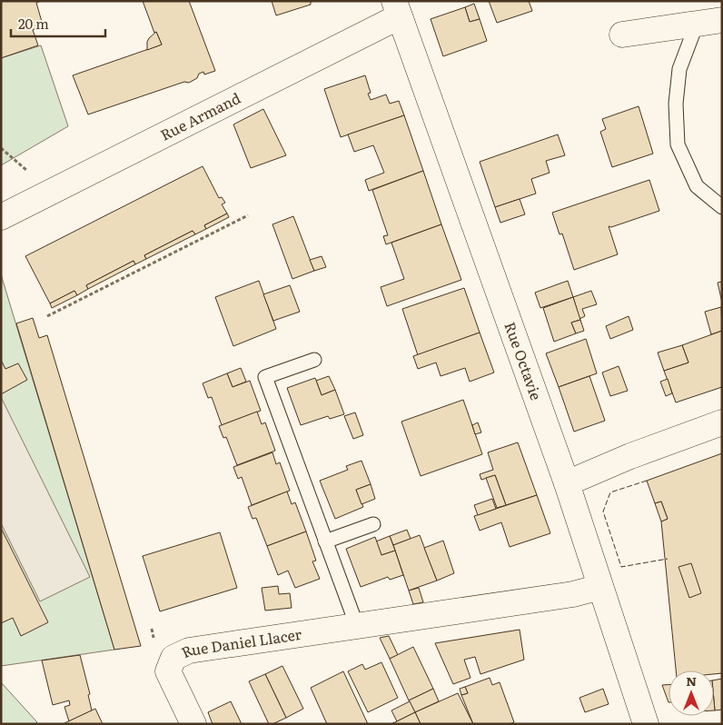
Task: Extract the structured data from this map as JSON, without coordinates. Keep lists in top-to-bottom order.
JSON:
{
  "streets": {
    "street": ["Rue Armand", "Rue Octavie", "Rue Daniel Llacer"]
  },
  "crossings": [
    ["Rue Armand", "Rue Octavie"],
    ["Rue Octavie", "Rue Daniel Llacer"]
  ],
  "scale_bar": "20 m",
  "north": "top"
}
